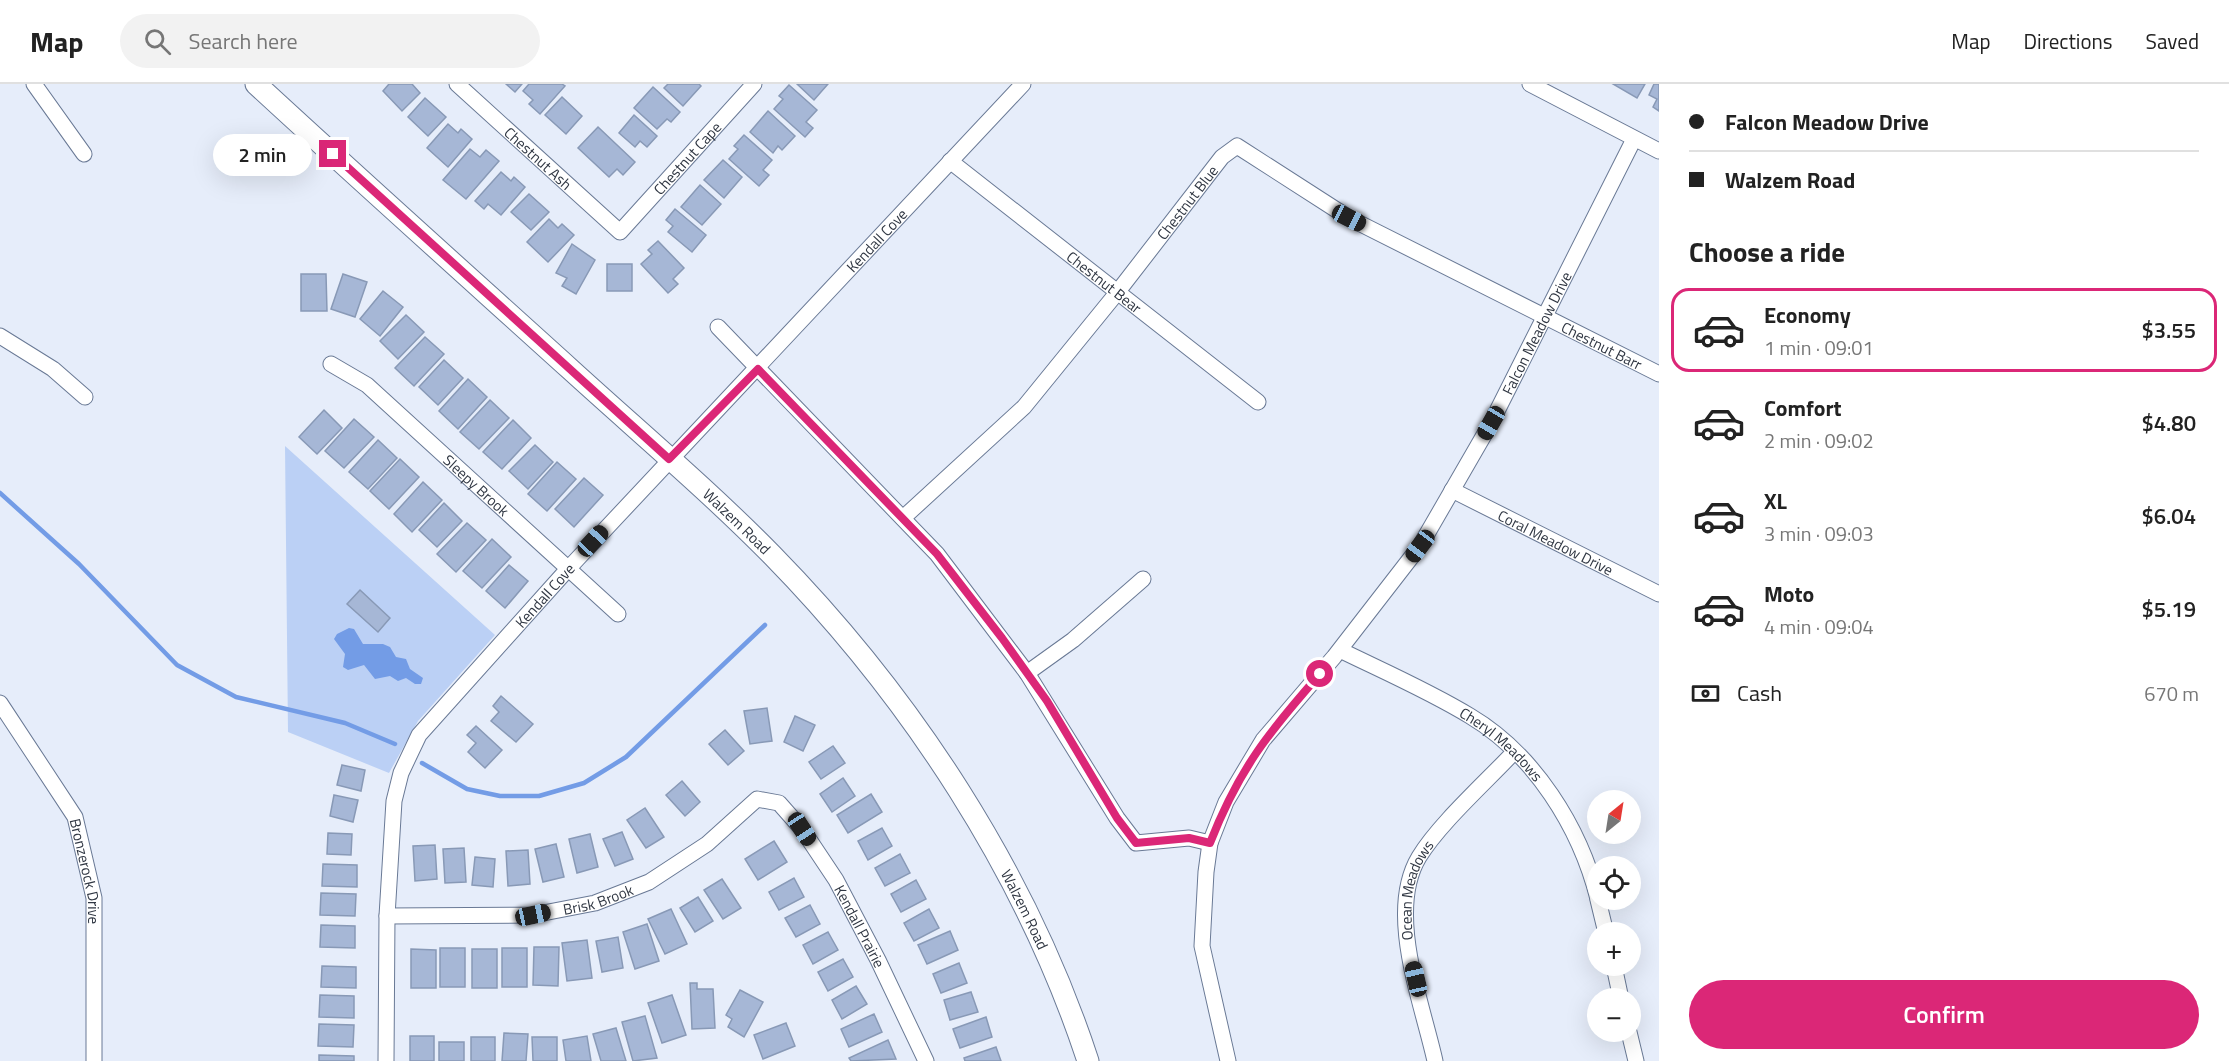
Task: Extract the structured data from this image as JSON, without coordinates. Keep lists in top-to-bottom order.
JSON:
{
  "streets": {
    "street": [
      "Chestnut Ash",
      "Chestnut Cape",
      "Chestnut Blue",
      "Kendall Cove",
      "Chestnut Bear",
      "Falcon Meadow Drive",
      "Chestnut Barr",
      "Sleepy Brook",
      "Walzem Road",
      "Coral Meadow Drive",
      "Cheryl Meadows",
      "Bronzerock Drive",
      "Ocean Meadows",
      "Brisk Brook",
      "Kendall Prairie"
    ]
  },
  "crossings": [
    ["Chestnut Ash", "Chestnut Cape"],
    ["Chestnut Blue", "Chestnut Bear"],
    ["Chestnut Blue", "Falcon Meadow Drive"],
    ["Chestnut Blue", "Chestnut Barr"],
    ["Kendall Cove", "Chestnut Bear"],
    ["Kendall Cove", "Sleepy Brook"],
    ["Kendall Cove", "Walzem Road"],
    ["Kendall Cove", "Brisk Brook"],
    ["Falcon Meadow Drive", "Chestnut Barr"],
    ["Falcon Meadow Drive", "Coral Meadow Drive"],
    ["Falcon Meadow Drive", "Cheryl Meadows"],
    ["Cheryl Meadows", "Ocean Meadows"],
    ["Brisk Brook", "Kendall Prairie"]
  ],
  "north": "top right",
  "page": {
    "header": "Map",
    "search": "Search here",
    "nav": ["Map", "Directions", "Saved"],
    "banner": ["Falcon Meadow Drive", "Walzem Road"],
    "bubble": "2 min",
    "heading": "Choose a ride",
    "list": [
      {
        "name": "Economy",
        "note": "1 min · 09:01",
        "value": "$3.55"
      },
      {
        "name": "Comfort",
        "note": "2 min · 09:02",
        "value": "$4.80"
      },
      {
        "name": "XL",
        "note": "3 min · 09:03",
        "value": "$6.04"
      },
      {
        "name": "Moto",
        "note": "4 min · 09:04",
        "value": "$5.19"
      }
    ],
    "pay": ["Cash", "670 m"],
    "map_buttons": ["+", "−"],
    "buttons": "Confirm"
  }
}
